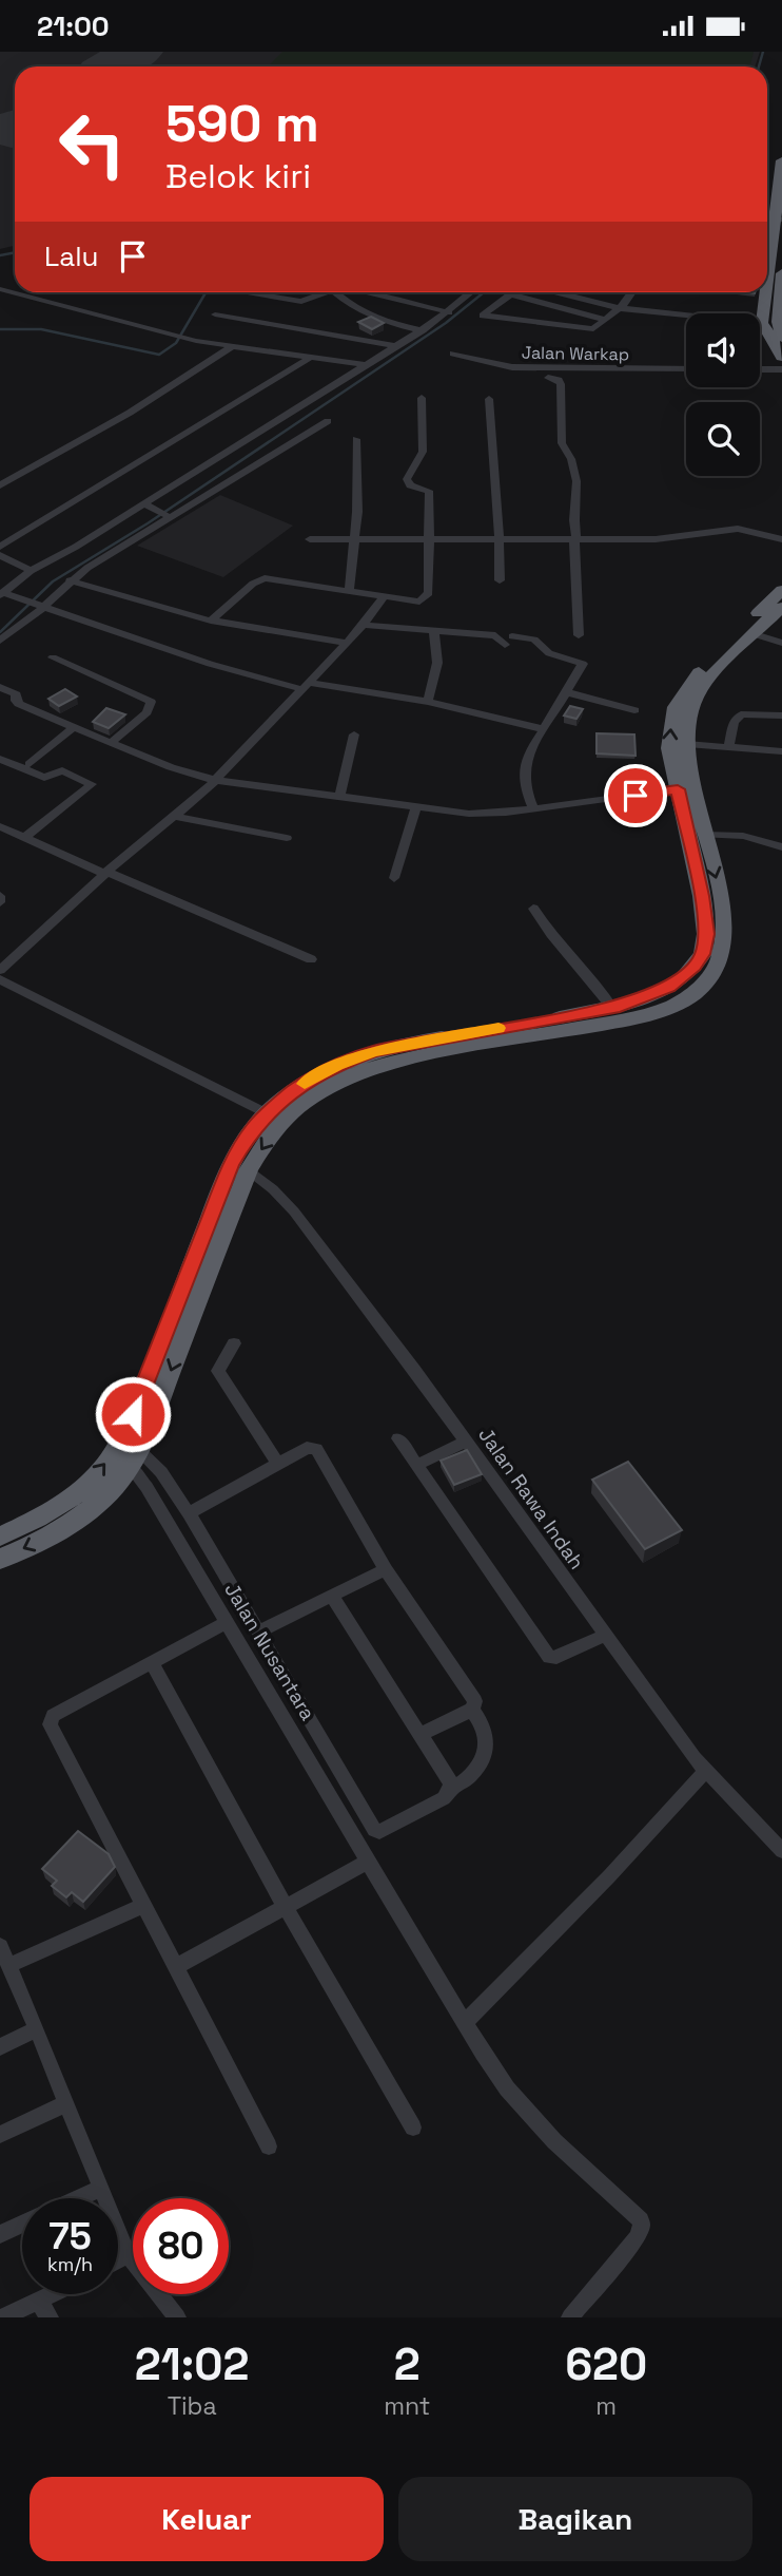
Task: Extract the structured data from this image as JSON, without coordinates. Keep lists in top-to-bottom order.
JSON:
{
  "streets": {
    "street": ["Jalan Warkap", "Jalan Rawa Indah", "Jalan Nusantara"]
  },
  "page": {
    "status": "21:00",
    "turn": ["590 m", "Belok kiri"],
    "then": "Lalu",
    "speed": "75 km/h",
    "limit": "80",
    "eta": [
      "21:02",
      "Tiba",
      "2",
      "mnt",
      "620",
      "m"
    ],
    "buttons": ["Keluar", "Bagikan"]
  }
}
